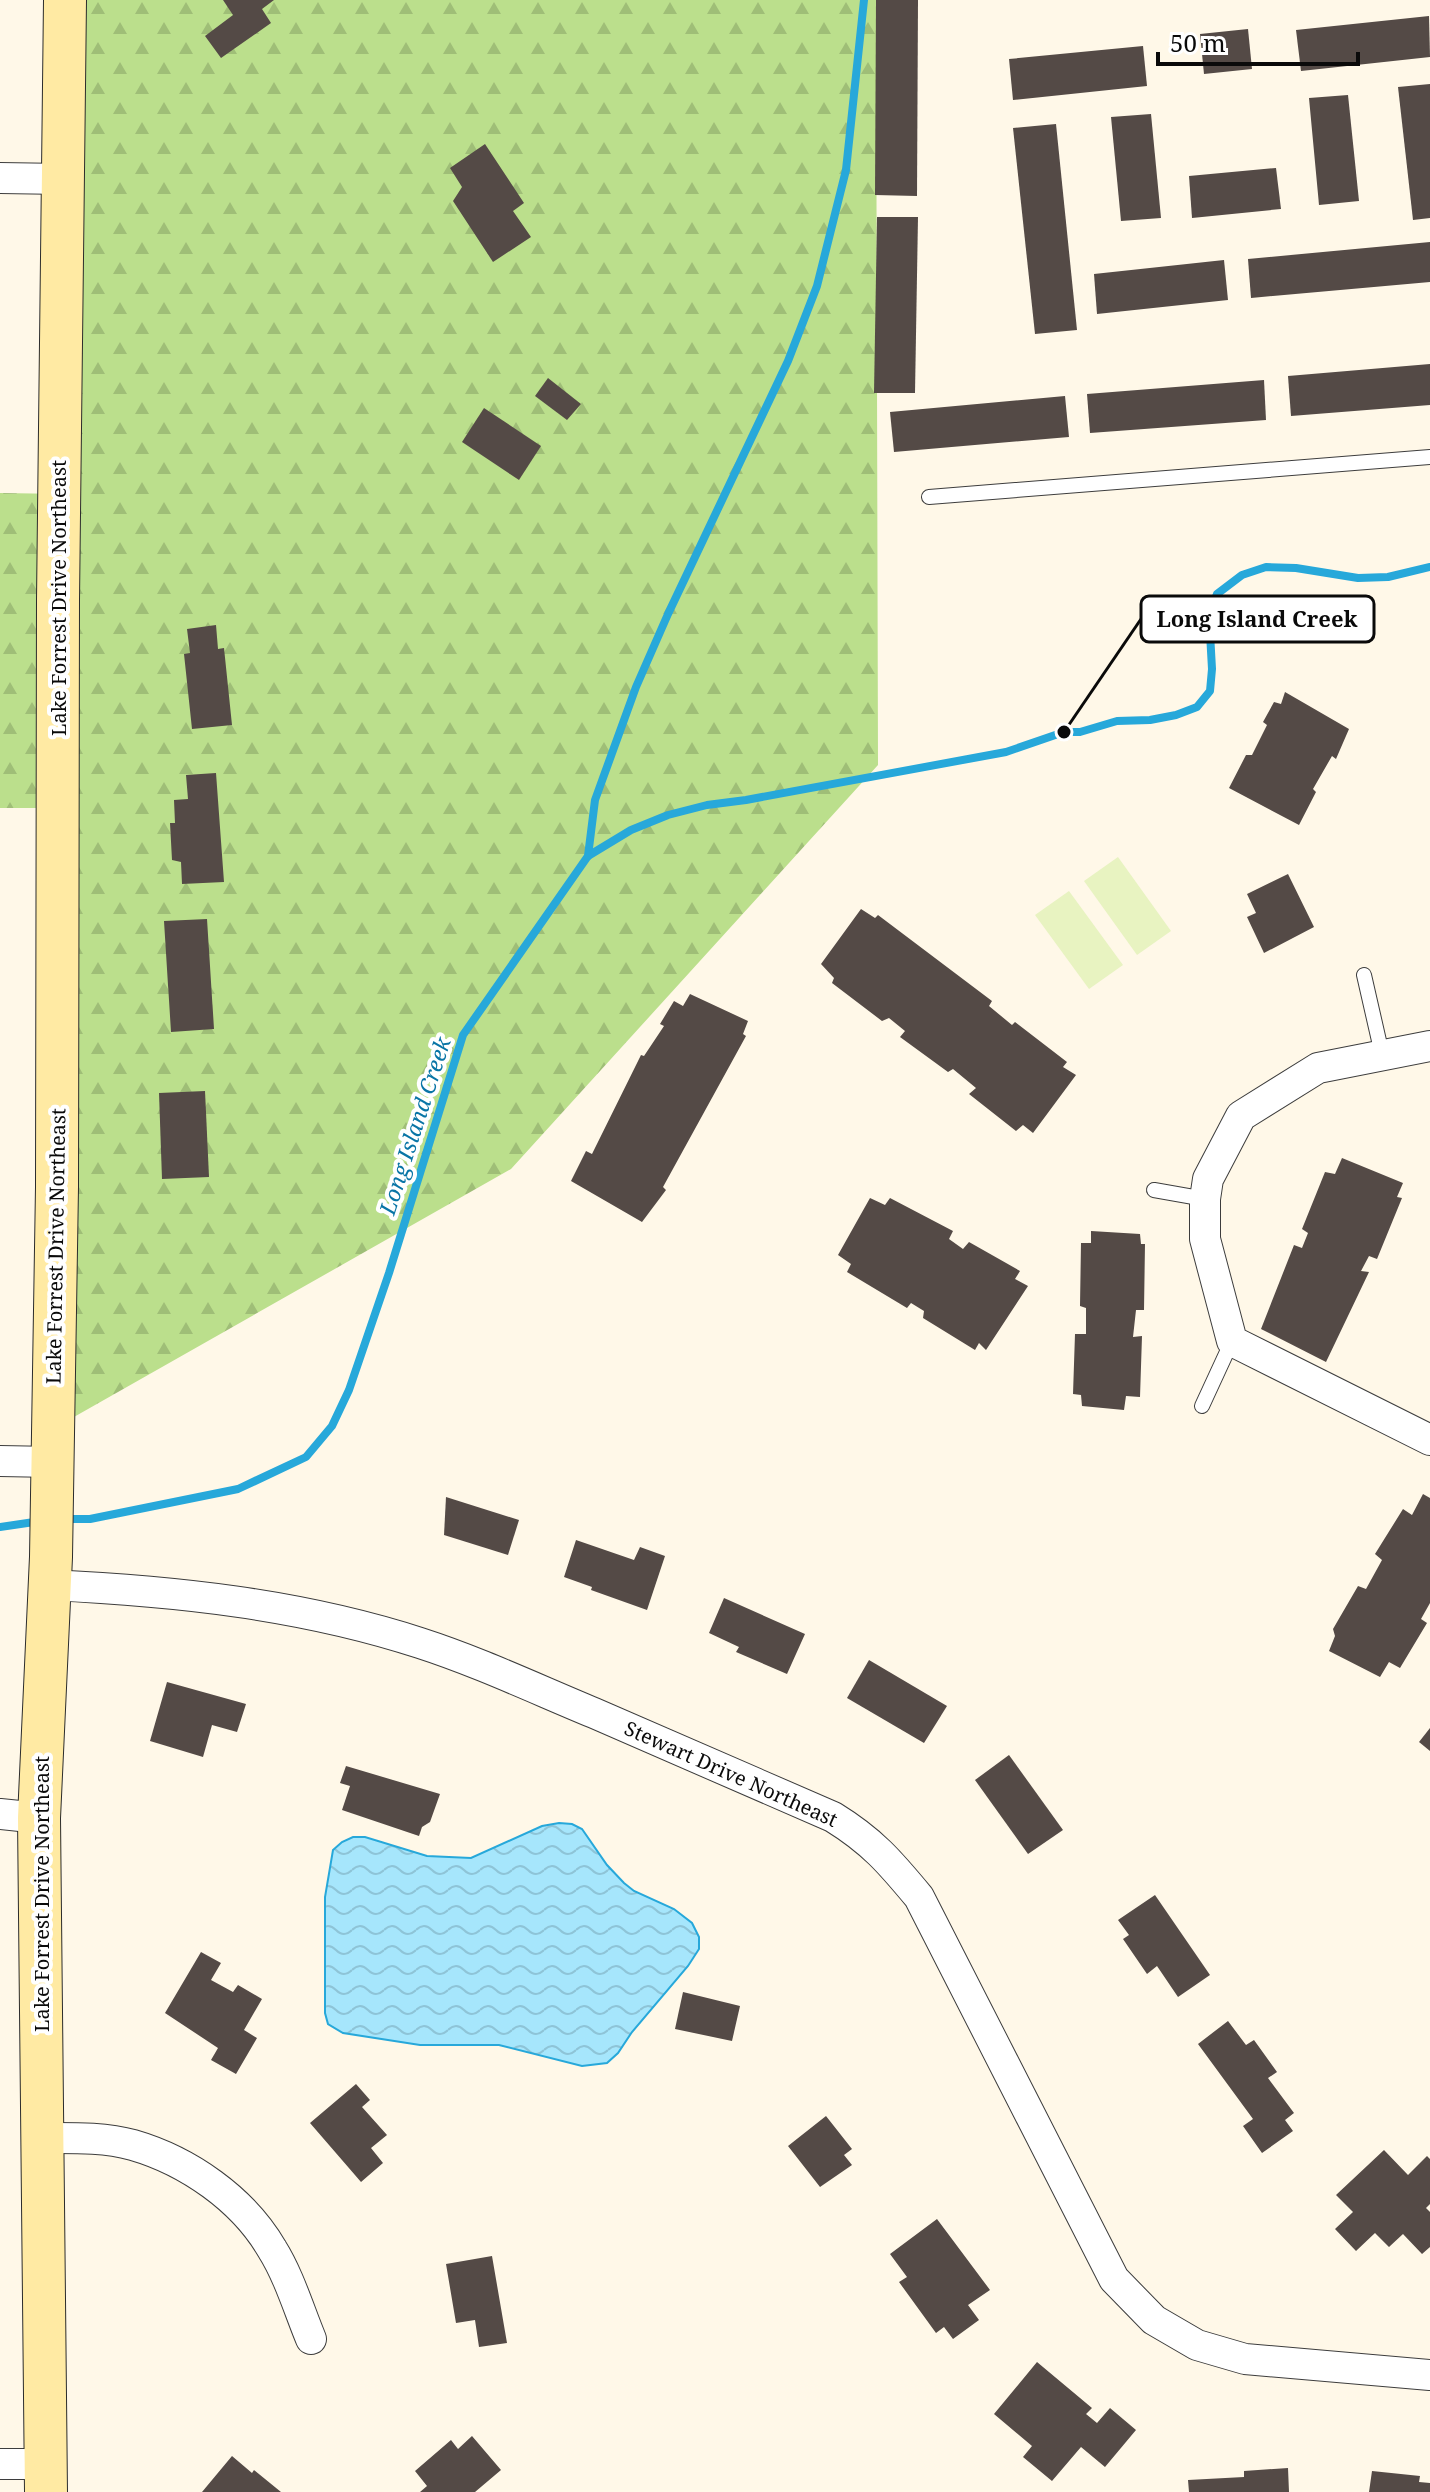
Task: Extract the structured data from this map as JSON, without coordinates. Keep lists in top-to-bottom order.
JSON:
{
  "streets": {
    "street": ["Lake Forrest Drive Northeast", "Stewart Drive Northeast"]
  },
  "crossings": [
    ["Lake Forrest Drive Northeast", "Stewart Drive Northeast"]
  ],
  "water": ["Long Island Creek"],
  "places": ["Long Island Creek"],
  "scale_bar": "50 m"
}
